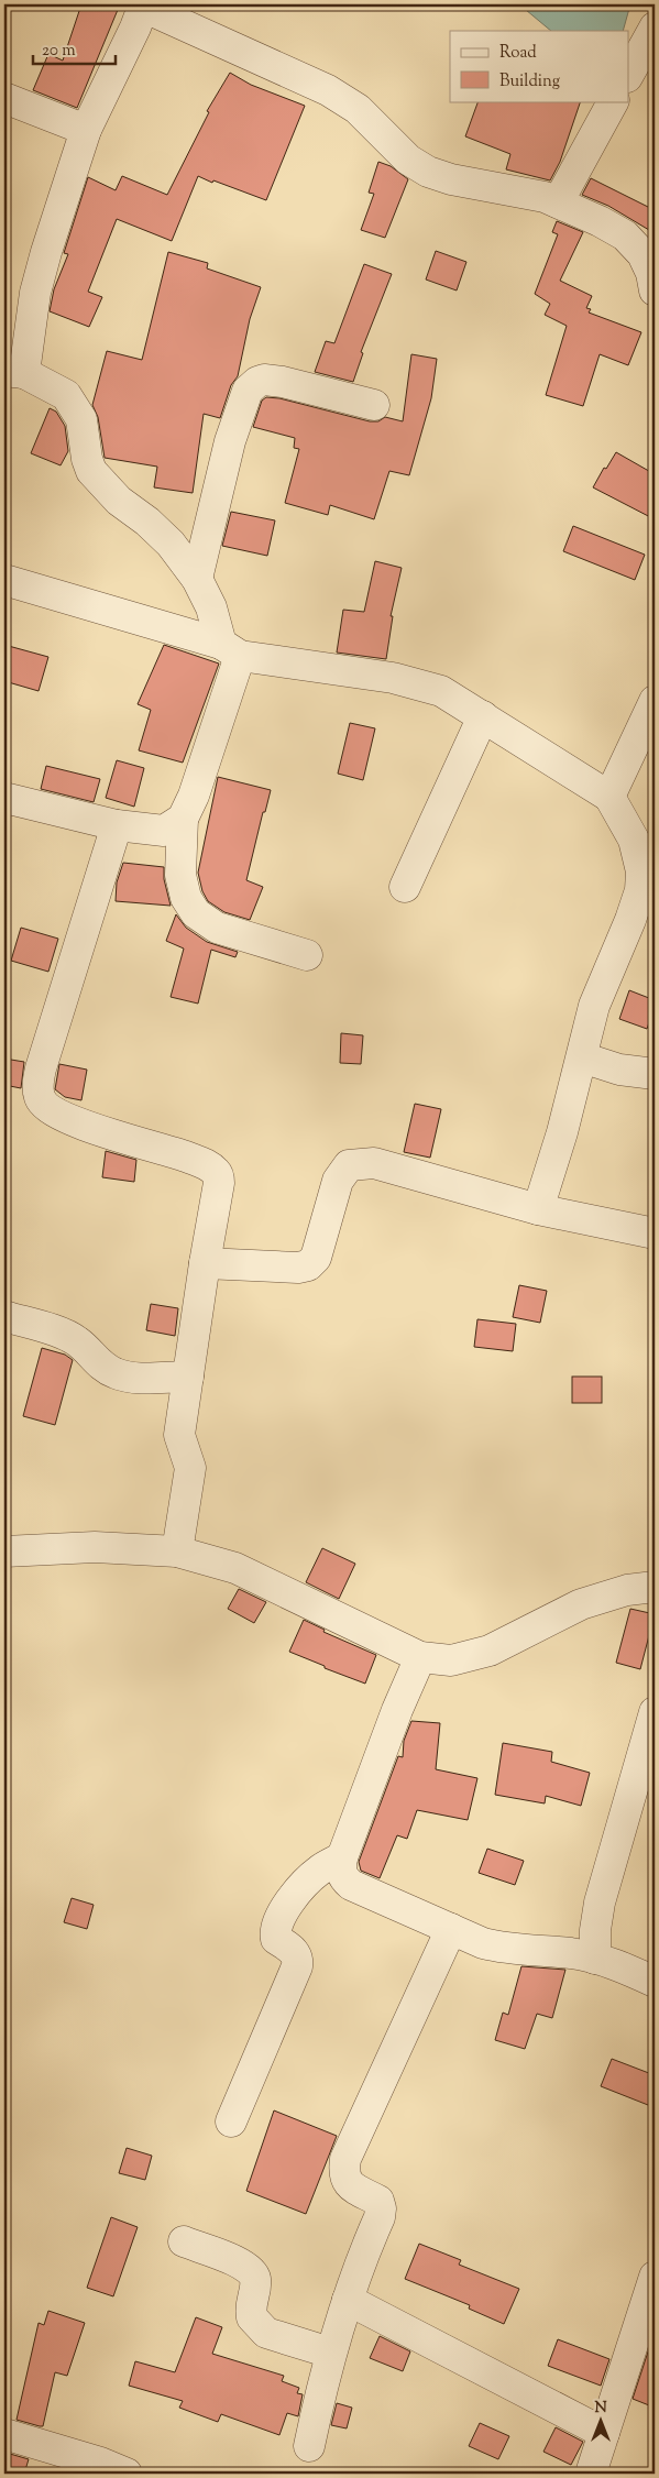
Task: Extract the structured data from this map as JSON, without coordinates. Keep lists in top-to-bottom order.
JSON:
{
  "legend": ["Road", "Building"],
  "scale_bar": "20 m",
  "north": "top"
}
